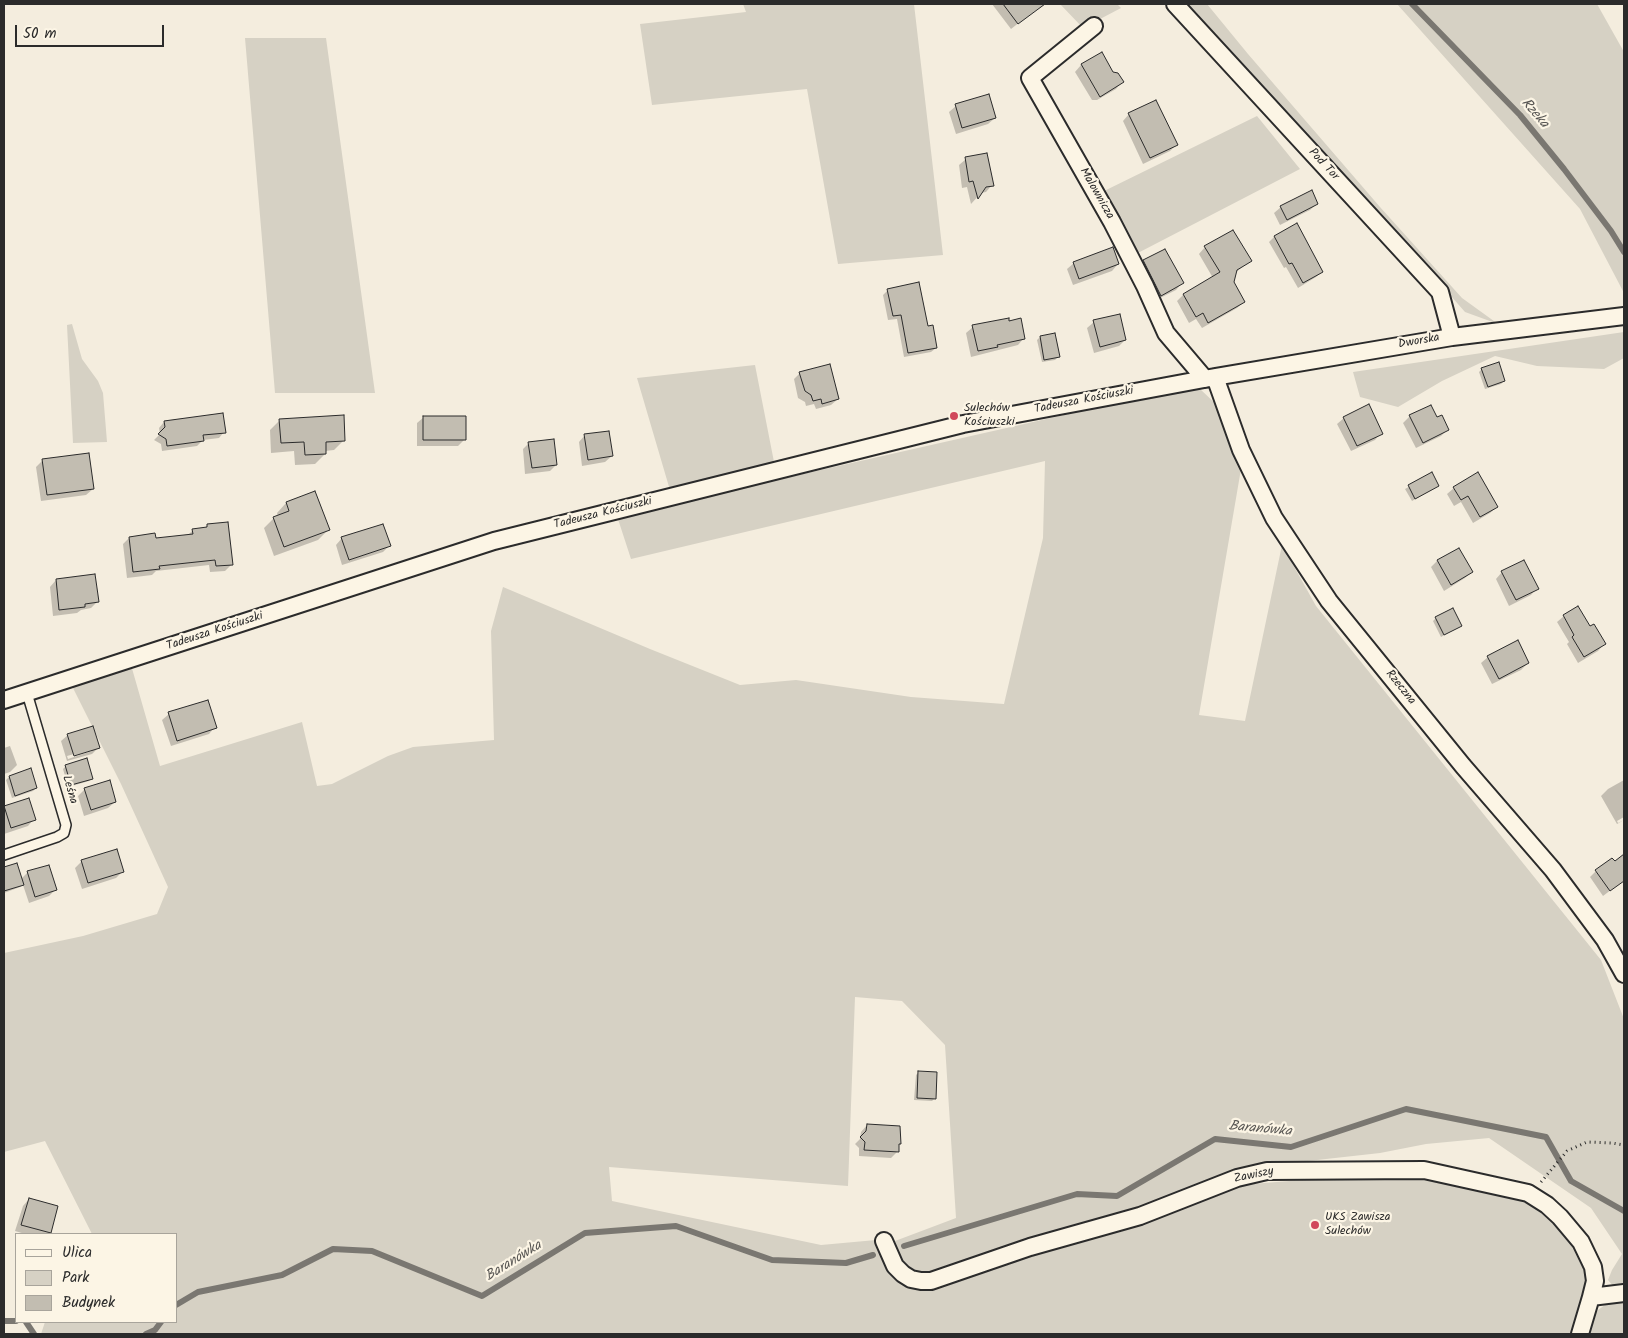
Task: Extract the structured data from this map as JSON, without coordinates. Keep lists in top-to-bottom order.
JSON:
{
  "streets": {
    "street": [
      "Pod Tor",
      "Malownicza",
      "Dworska",
      "Tadeusza Kościuszki",
      "Rzeczna",
      "Zawiszy"
    ],
    "lane": ["Leśna"]
  },
  "crossings": [
    ["Pod Tor", "Dworska"],
    ["Malownicza", "Dworska"],
    ["Malownicza", "Tadeusza Kościuszki"],
    ["Malownicza", "Rzeczna"],
    ["Dworska", "Tadeusza Kościuszki"],
    ["Dworska", "Rzeczna"],
    ["Tadeusza Kościuszki", "Rzeczna"],
    ["Tadeusza Kościuszki", "Leśna"]
  ],
  "water": ["Rzeka", "Baranówka"],
  "places": ["Sulechów Kościuszki", "UKS Zawisza Sulechów"],
  "legend": ["Ulica", "Park", "Budynek"],
  "scale_bar": "50 m"
}
